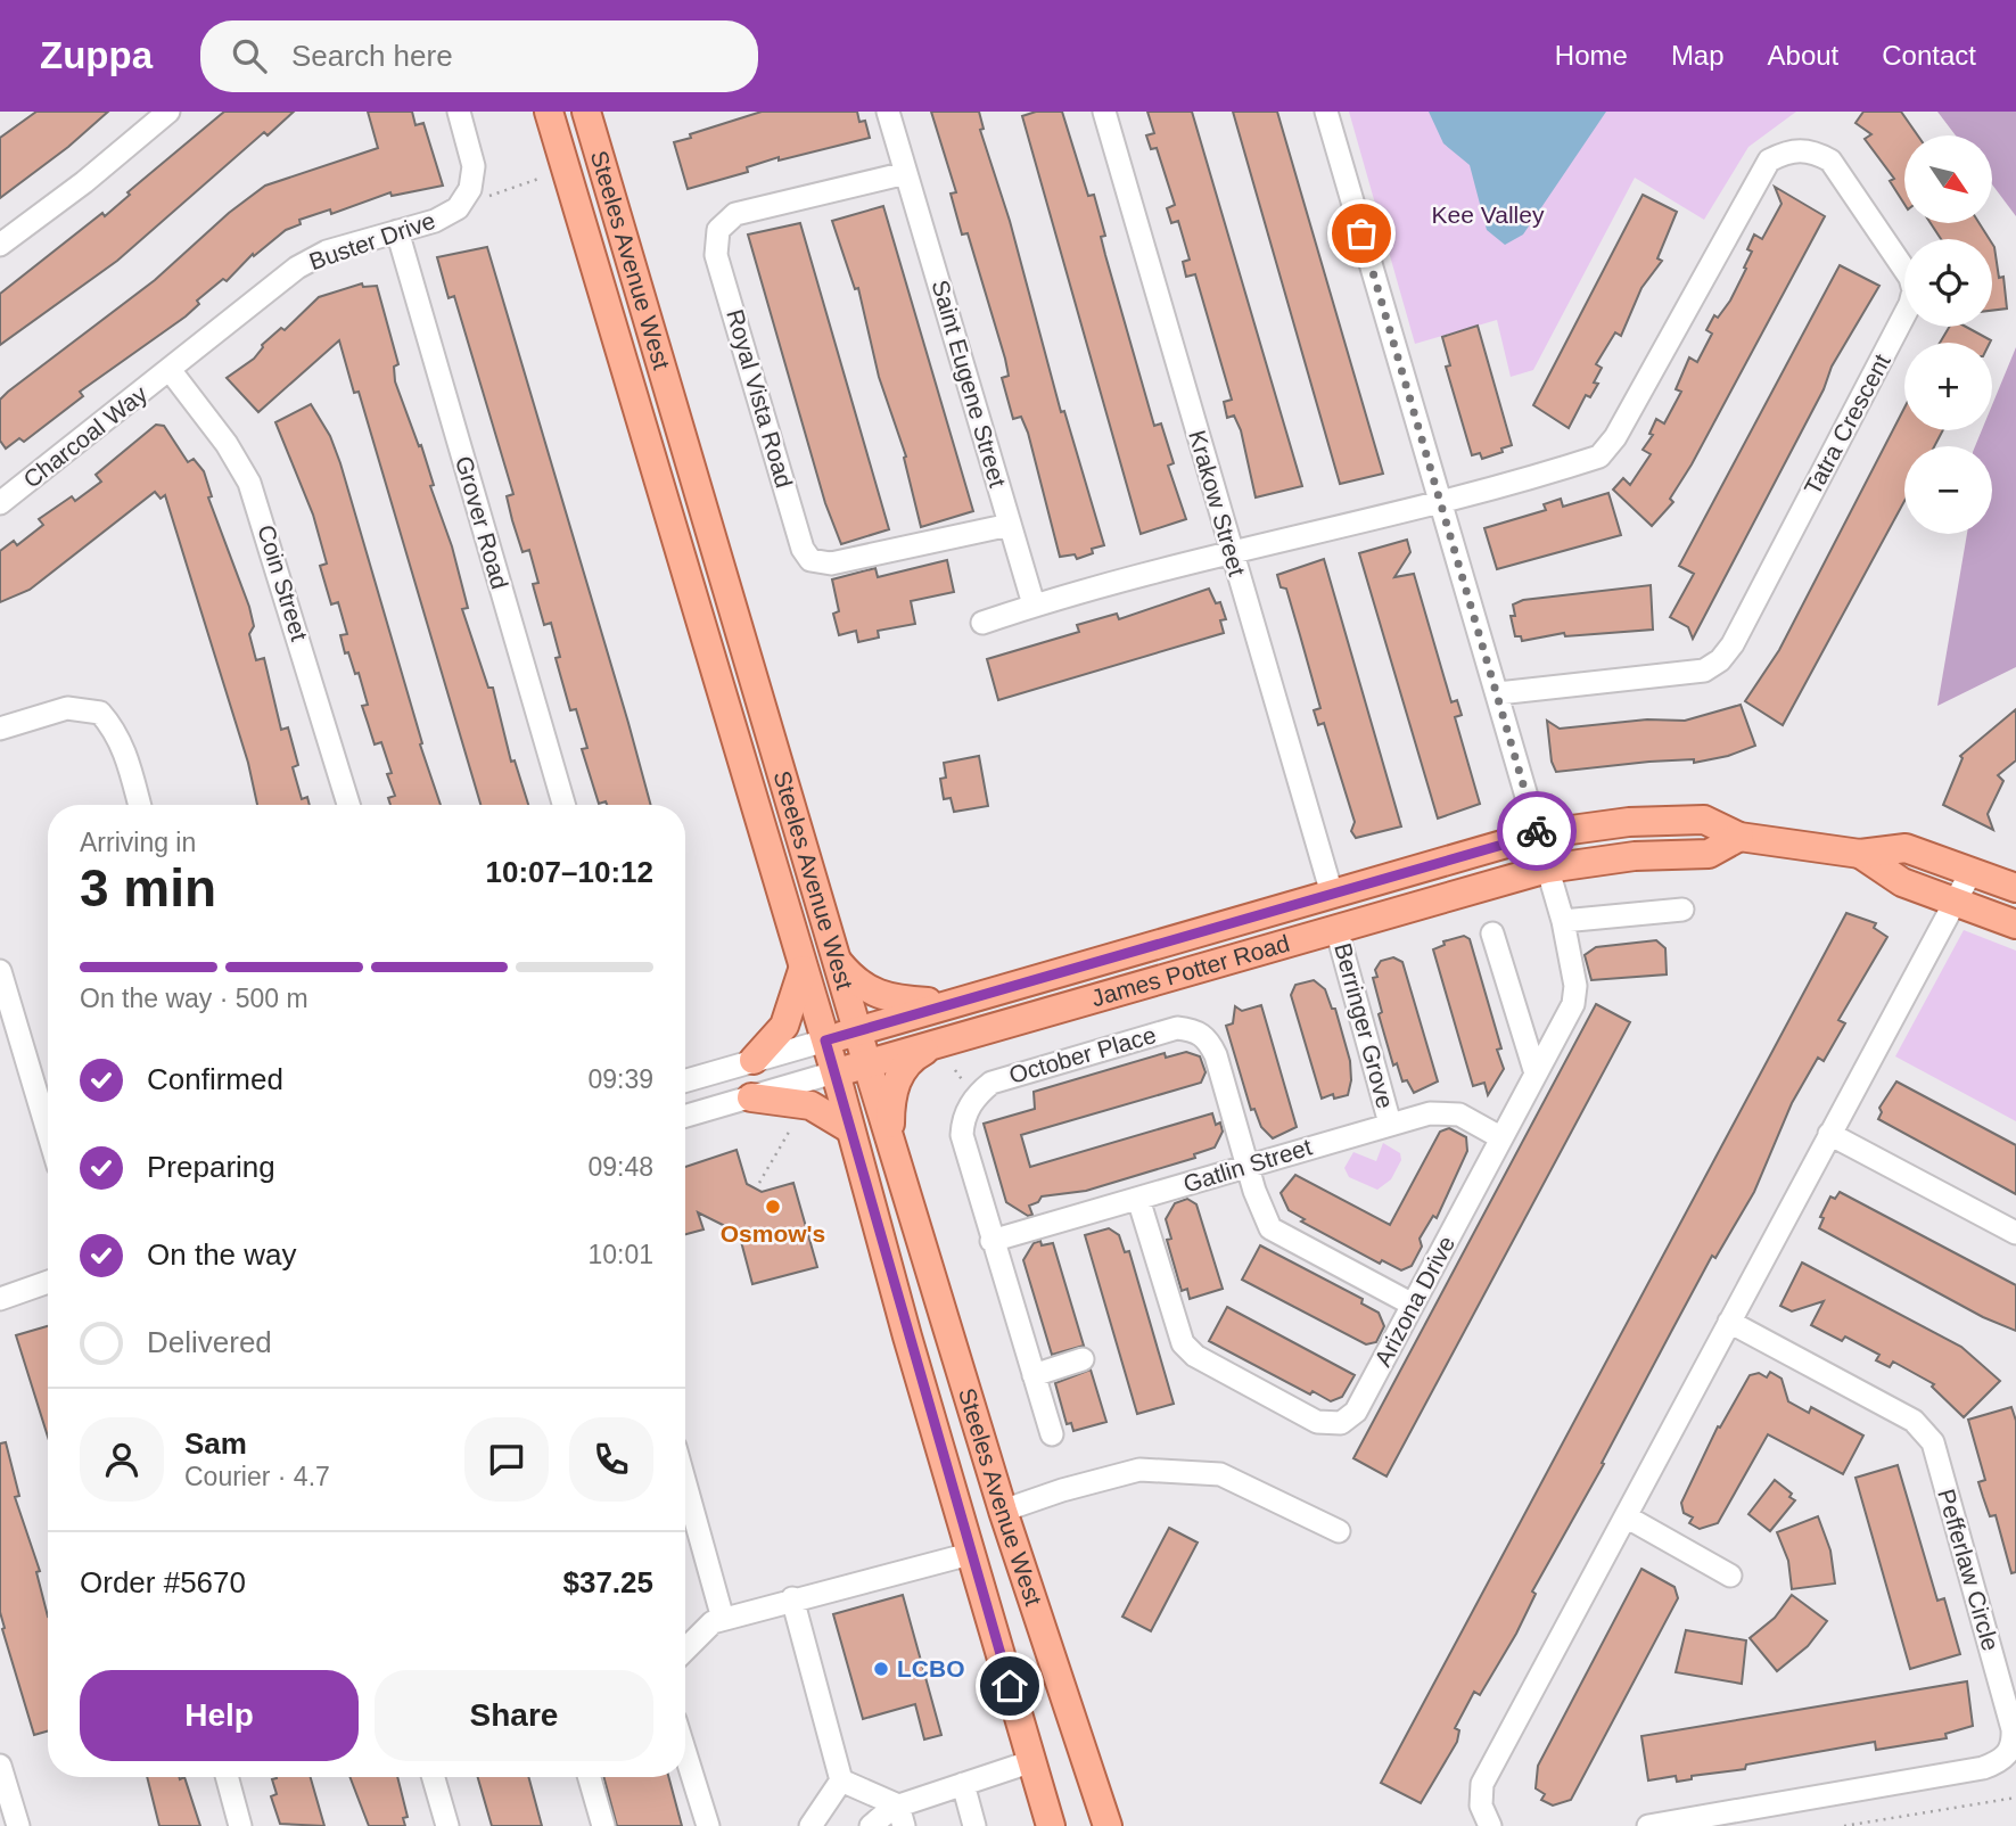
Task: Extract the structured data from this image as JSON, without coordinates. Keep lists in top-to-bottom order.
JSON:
{
  "streets": {
    "main road": ["Steeles Avenue West", "James Potter Road"],
    "street": [
      "Buster Drive",
      "Saint Eugene Street",
      "Royal Vista Road",
      "Tatra Crescent",
      "Charcoal Way",
      "Krakow Street",
      "Grover Road",
      "Coin Street",
      "Berringer Grove",
      "October Place",
      "Gatlin Street",
      "Arizona Drive",
      "Pefferlaw Circle"
    ]
  },
  "crossings": [
    ["Buster Drive", "Charcoal Way"],
    ["Buster Drive", "Grover Road"],
    ["Buster Drive", "Coin Street"],
    ["Steeles Avenue West", "James Potter Road"],
    ["Saint Eugene Street", "Royal Vista Road"],
    ["Charcoal Way", "Coin Street"],
    ["Krakow Street", "James Potter Road"],
    ["James Potter Road", "Berringer Grove"],
    ["James Potter Road", "Arizona Drive"],
    ["Berringer Grove", "Gatlin Street"],
    ["October Place", "Gatlin Street"],
    ["Gatlin Street", "Arizona Drive"]
  ],
  "parks": ["Kee Valley"],
  "places": ["Osmow's", "LCBO"],
  "north": "bottom right",
  "page": {
    "header": "Zuppa",
    "search": "Search here",
    "nav": [
      "Home",
      "Map",
      "About",
      "Contact"
    ],
    "map_buttons": ["+", "−"],
    "heading": ["3 min", "Arriving in", "10:07–10:12"],
    "panel": [
      "Sam",
      "Courier · 4.7",
      "Order #5670",
      "$37.25"
    ],
    "bar": "On the way · 500 m",
    "list": [
      ["Confirmed", "09:39"],
      ["Preparing", "09:48"],
      ["On the way", "10:01"],
      "Delivered"
    ],
    "buttons": ["Help", "Share"]
  }
}
